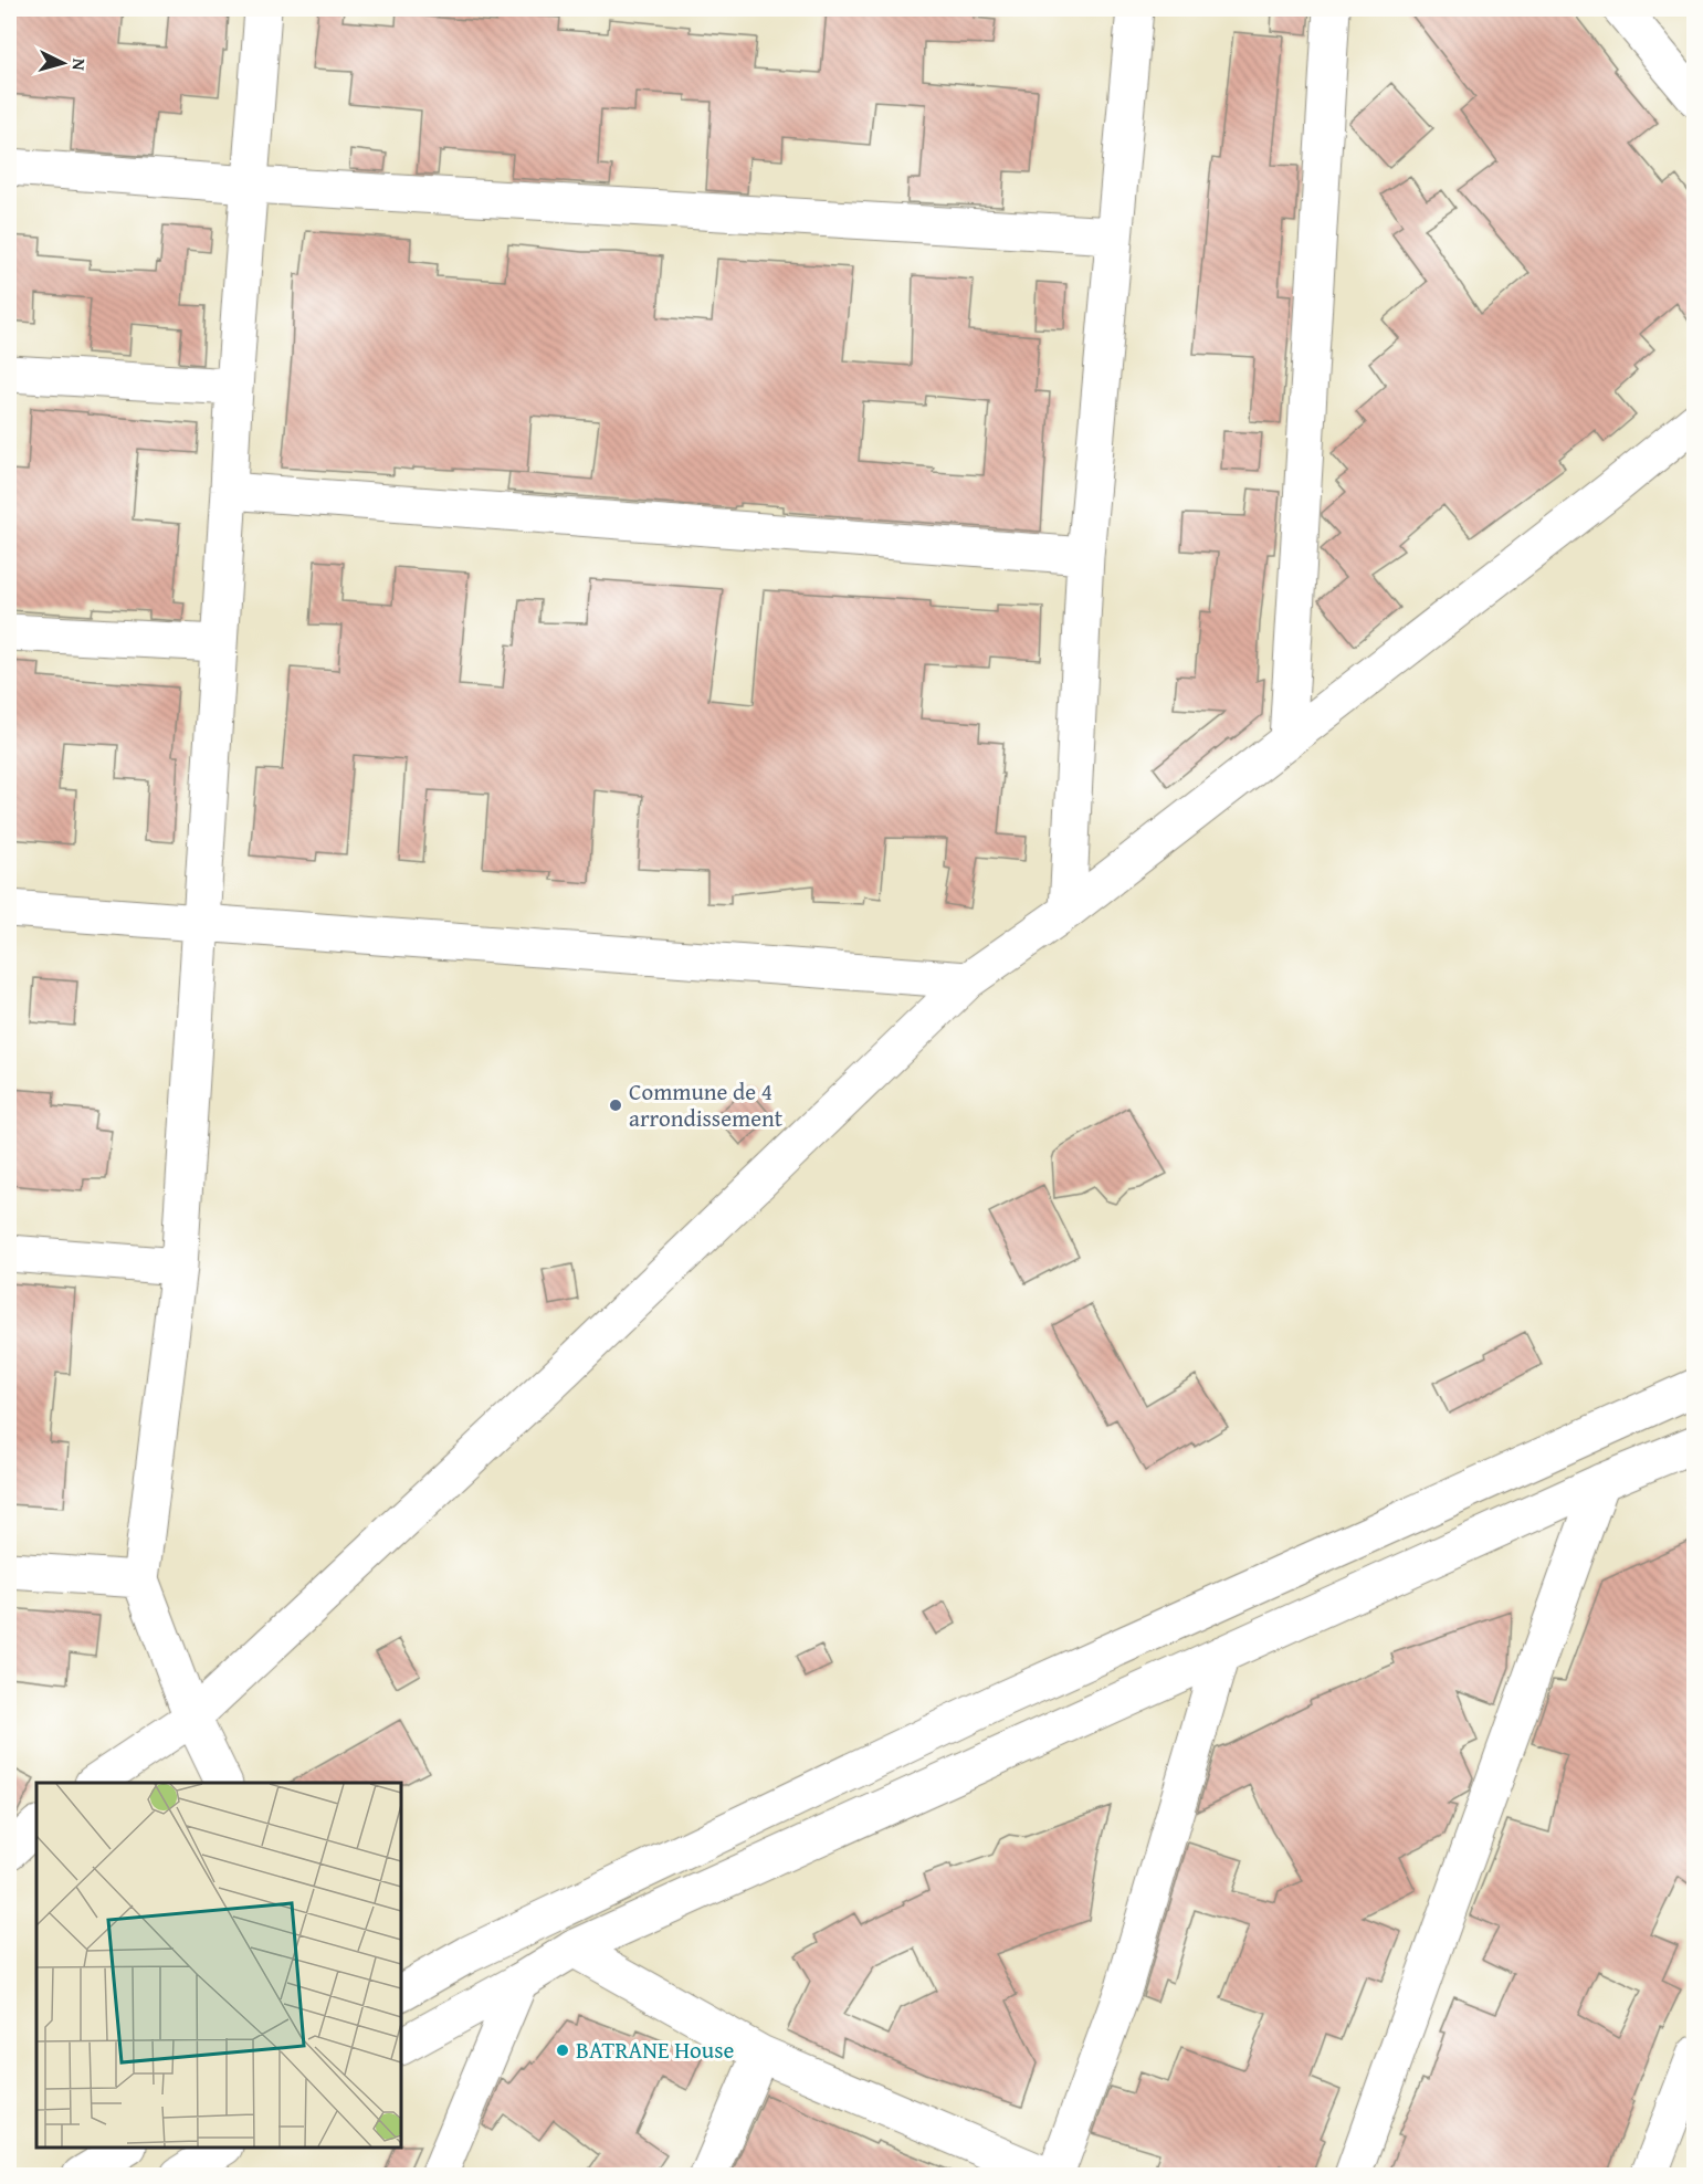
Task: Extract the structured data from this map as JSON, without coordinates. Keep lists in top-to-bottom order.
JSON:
{
  "places": ["Commune de 4 arrondissement", "BATRANE House"],
  "north": "right"
}
